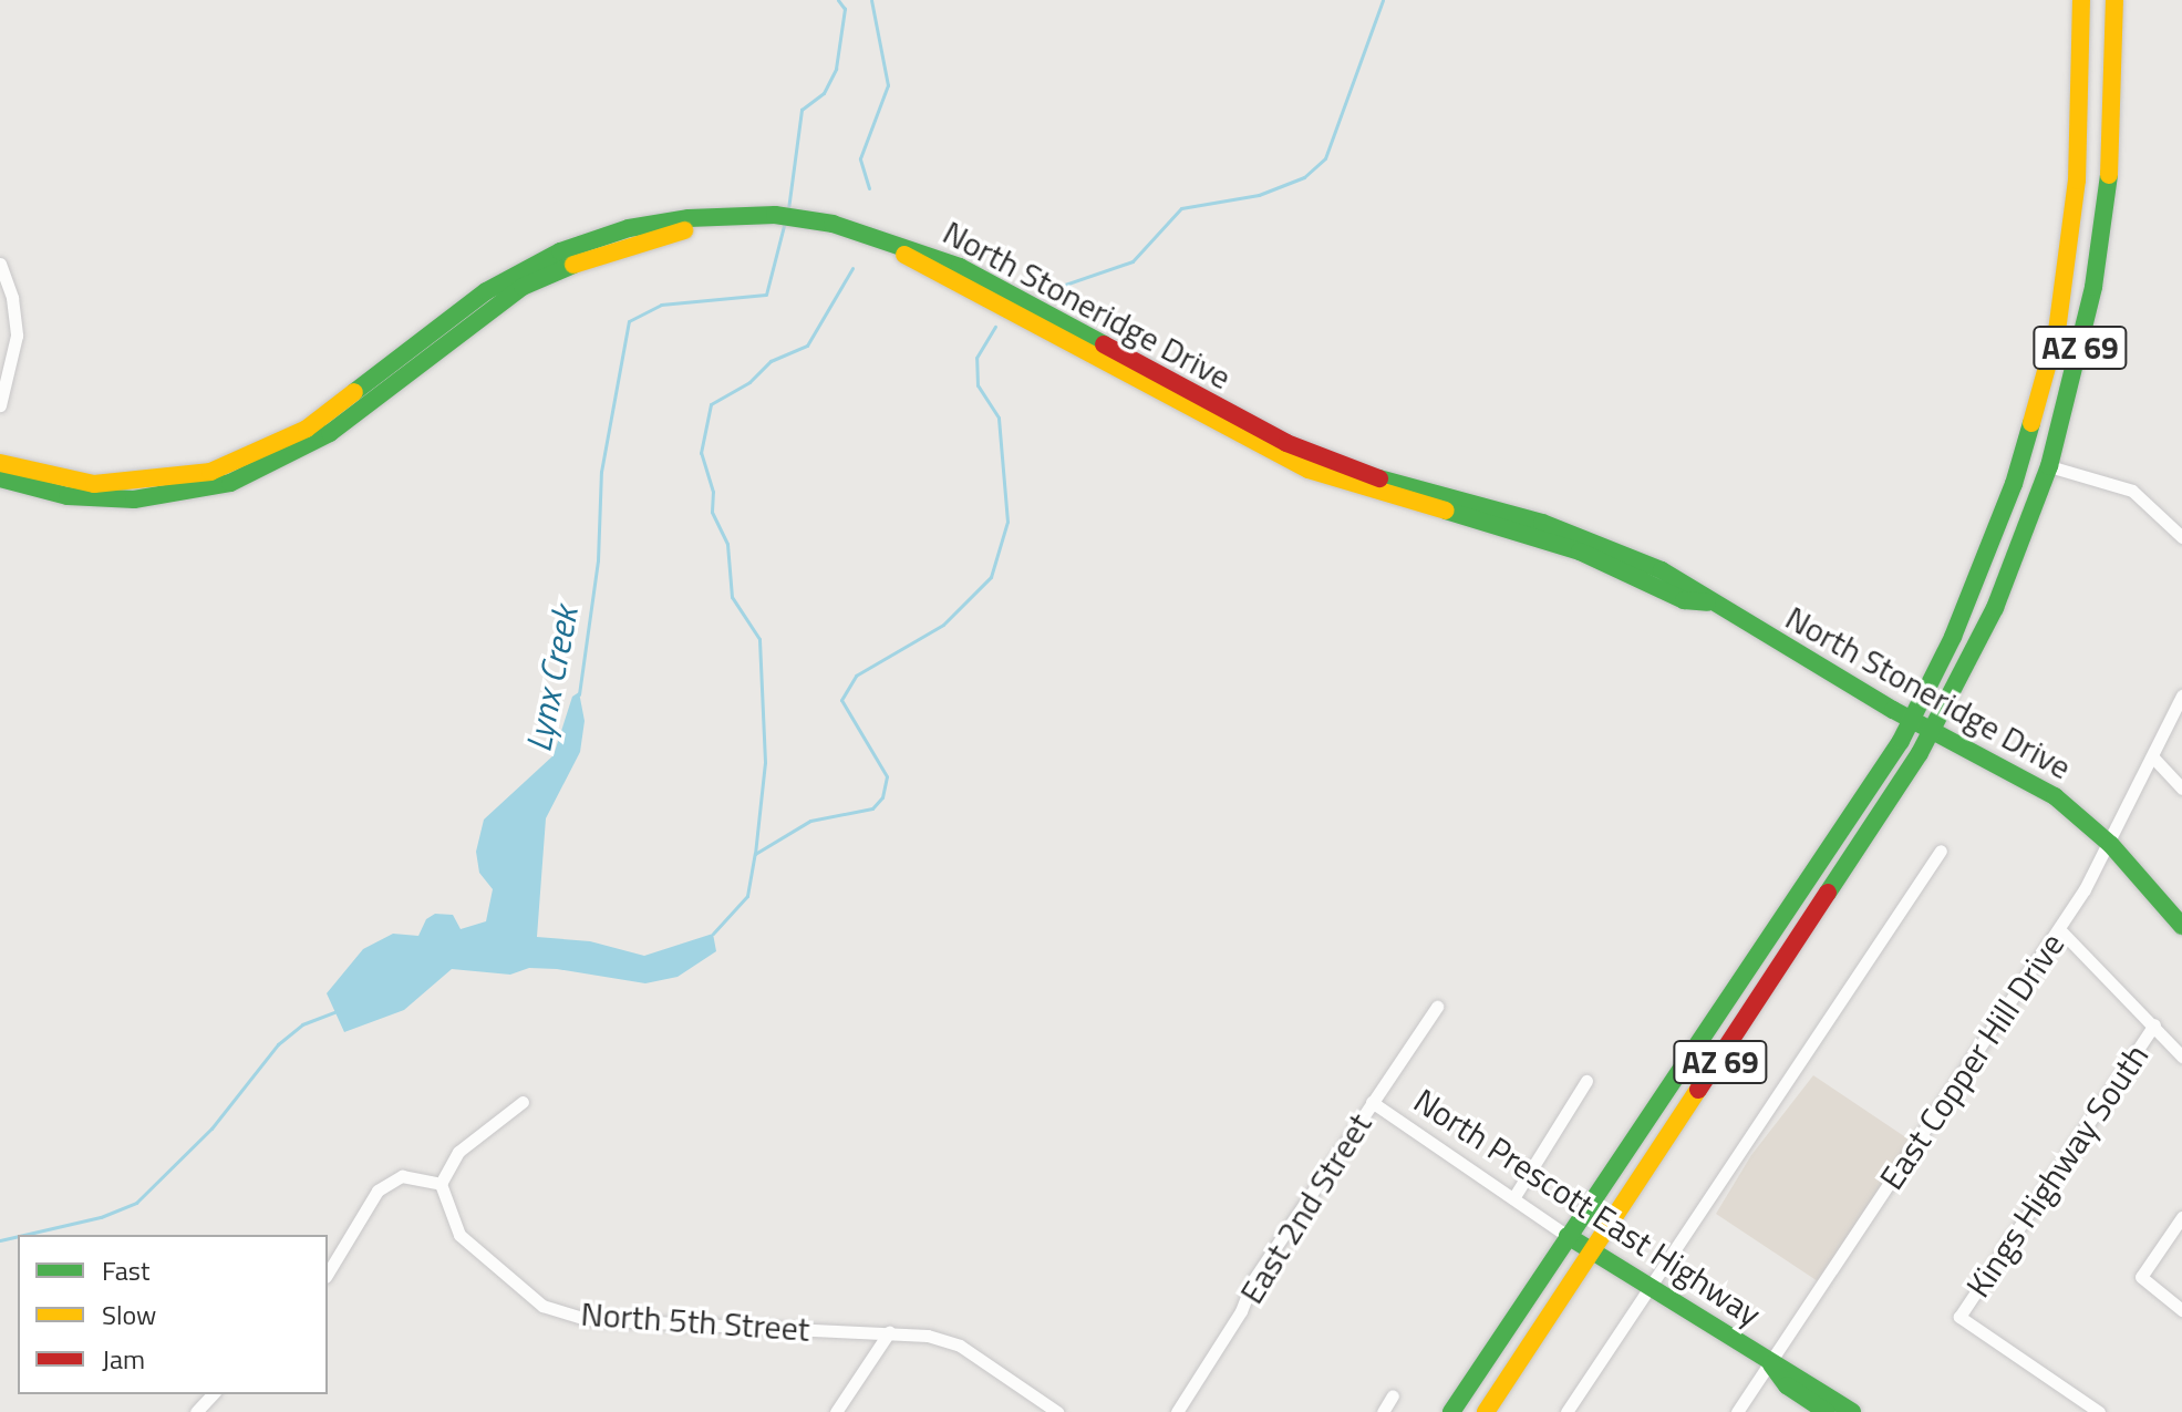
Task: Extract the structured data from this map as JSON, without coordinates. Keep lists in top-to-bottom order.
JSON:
{
  "streets": {
    "main road": ["North Stoneridge Drive", "AZ 69", "North Prescott East Highway"],
    "street": [
      "East Copper Hill Drive",
      "Kings Highway South",
      "East 2nd Street",
      "North 5th Street"
    ]
  },
  "crossings": [
    ["North Stoneridge Drive", "AZ 69"],
    ["North Stoneridge Drive", "East Copper Hill Drive"],
    ["AZ 69", "North Prescott East Highway"],
    ["East Copper Hill Drive", "North Prescott East Highway"],
    ["North Prescott East Highway", "East 2nd Street"]
  ],
  "water": ["Lynx Creek"],
  "legend": ["Fast", "Slow", "Jam"]
}
